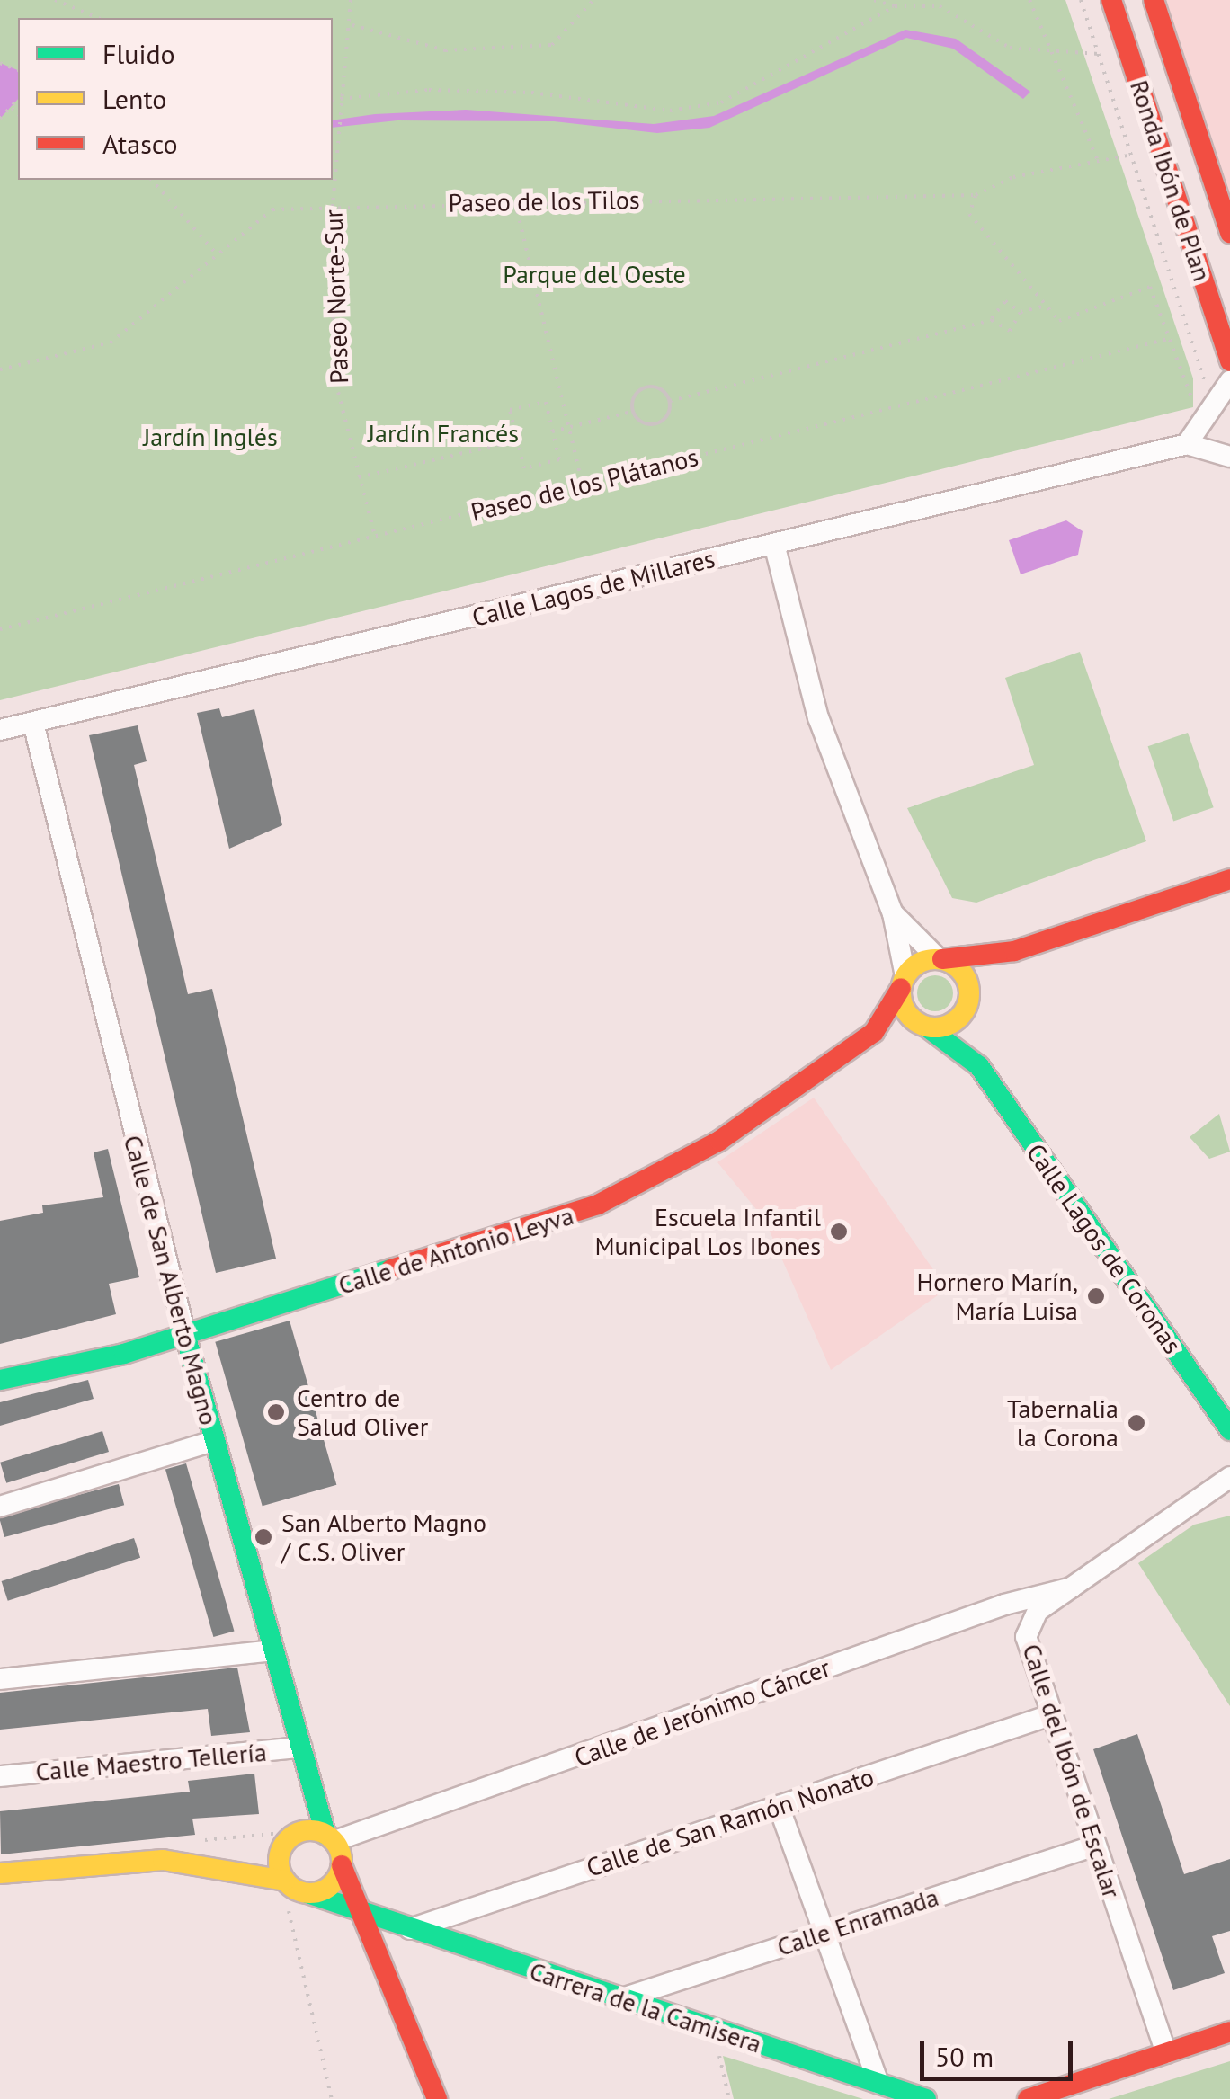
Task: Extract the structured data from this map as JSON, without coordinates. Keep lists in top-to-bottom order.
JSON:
{
  "streets": {
    "street": [
      "Ronda Ibón de Plan",
      "Calle Lagos de Millares",
      "Calle Lagos de Coronas",
      "Calle de Antonio Leyva",
      "Calle de San Alberto Magno",
      "Calle de Jerónimo Cáncer",
      "Calle Maestro Tellería",
      "Calle del Ibón de Escalar",
      "Calle de San Ramón Nonato",
      "Calle Enramada",
      "Carrera de la Camisera"
    ],
    "path": ["Paseo de los Tilos", "Paseo Norte-Sur", "Paseo de los Plátanos"]
  },
  "crossings": [
    ["Paseo de los Tilos", "Paseo Norte-Sur"],
    ["Paseo Norte-Sur", "Paseo de los Plátanos"],
    ["Calle Lagos de Millares", "Calle de San Alberto Magno"],
    ["Calle Lagos de Coronas", "Calle de Antonio Leyva"],
    ["Calle de Antonio Leyva", "Calle de San Alberto Magno"],
    ["Calle de San Alberto Magno", "Calle de Jerónimo Cáncer"],
    ["Calle de San Alberto Magno", "Calle Maestro Tellería"],
    ["Calle de San Alberto Magno", "Carrera de la Camisera"],
    ["Calle de Jerónimo Cáncer", "Calle del Ibón de Escalar"],
    ["Calle de Jerónimo Cáncer", "Carrera de la Camisera"],
    ["Calle del Ibón de Escalar", "Calle de San Ramón Nonato"],
    ["Calle del Ibón de Escalar", "Calle Enramada"],
    ["Calle de San Ramón Nonato", "Carrera de la Camisera"],
    ["Calle Enramada", "Carrera de la Camisera"]
  ],
  "parks": ["Parque del Oeste", "Jardín Francés", "Jardín Inglés"],
  "places": [
    "Escuela Infantil Municipal Los Ibones",
    "Hornero Marín, María Luisa",
    "Centro de Salud Oliver",
    "Tabernalia la Corona",
    "San Alberto Magno / C.S. Oliver"
  ],
  "legend": ["Fluido", "Lento", "Atasco"],
  "scale_bar": "50 m"
}
